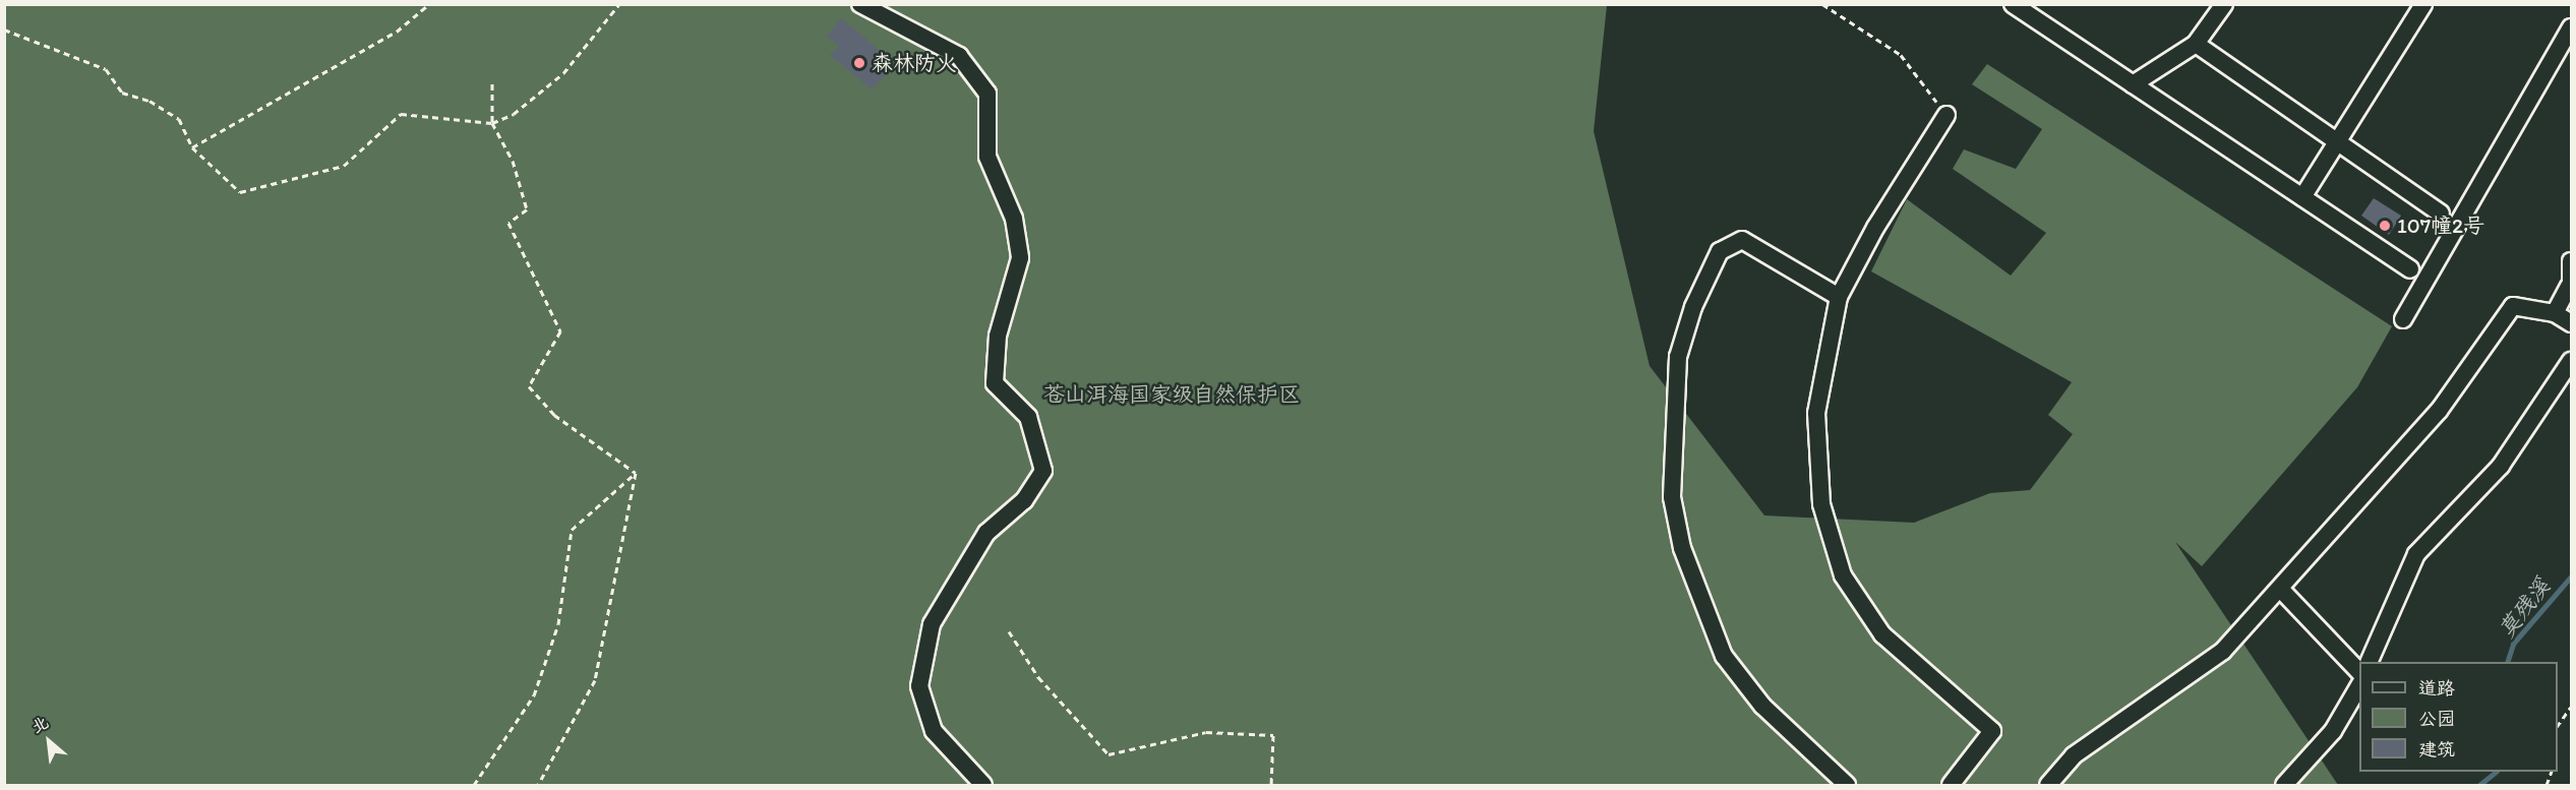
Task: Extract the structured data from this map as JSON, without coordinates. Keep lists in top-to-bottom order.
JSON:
{
  "water": ["莫残溪"],
  "parks": ["苍山洱海国家级自然保护区"],
  "places": ["森林防火", "107幢2号"],
  "legend": ["道路", "公园", "建筑"],
  "north": "top left"
}
